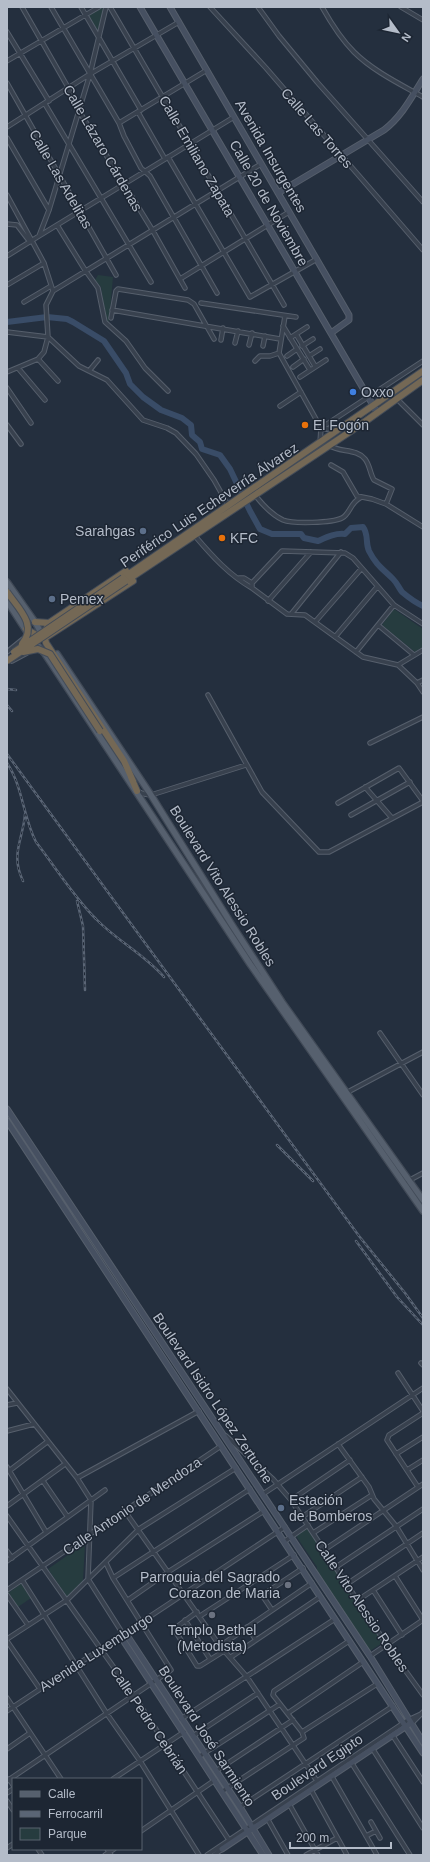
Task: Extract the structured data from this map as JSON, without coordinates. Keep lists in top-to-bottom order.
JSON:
{
  "streets": {
    "highway": ["Periférico Luis Echeverría Álvarez"],
    "main road": ["Boulevard Vito Alessio Robles"],
    "street": [
      "Calle Las Torres",
      "Calle Lázaro Cárdenas",
      "Calle Emiliano Zapata",
      "Avenida Insurgentes",
      "Calle Las Adelitas",
      "Calle 20 de Noviembre",
      "Boulevard Isidro López Zertuche",
      "Calle Antonio de Mendoza",
      "Calle Vito Alessio Robles",
      "Avenida Luxemburgo",
      "Calle Pedro Cebrián",
      "Boulevard José Sarmiento",
      "Boulevard Egipto"
    ]
  },
  "crossings": [
    ["Avenida Insurgentes", "Calle 20 de Noviembre"],
    ["Calle 20 de Noviembre", "Periférico Luis Echeverría Álvarez"],
    ["Boulevard Isidro López Zertuche", "Calle Antonio de Mendoza"],
    ["Boulevard Isidro López Zertuche", "Calle Vito Alessio Robles"],
    ["Boulevard Isidro López Zertuche", "Avenida Luxemburgo"],
    ["Boulevard Isidro López Zertuche", "Boulevard Egipto"],
    ["Calle Antonio de Mendoza", "Calle Pedro Cebrián"],
    ["Avenida Luxemburgo", "Calle Pedro Cebrián"],
    ["Avenida Luxemburgo", "Boulevard José Sarmiento"],
    ["Calle Pedro Cebrián", "Boulevard Egipto"],
    ["Boulevard José Sarmiento", "Boulevard Egipto"]
  ],
  "places": [
    "Oxxo",
    "El Fogón",
    "Sarahgas",
    "KFC",
    "Pemex",
    "Estación de Bomberos",
    "Parroquia del Sagrado Corazon de Maria",
    "Templo Bethel (Metodista)"
  ],
  "legend": ["Calle", "Ferrocarril", "Parque"],
  "scale_bar": "200 m",
  "north": "bottom right"
}
